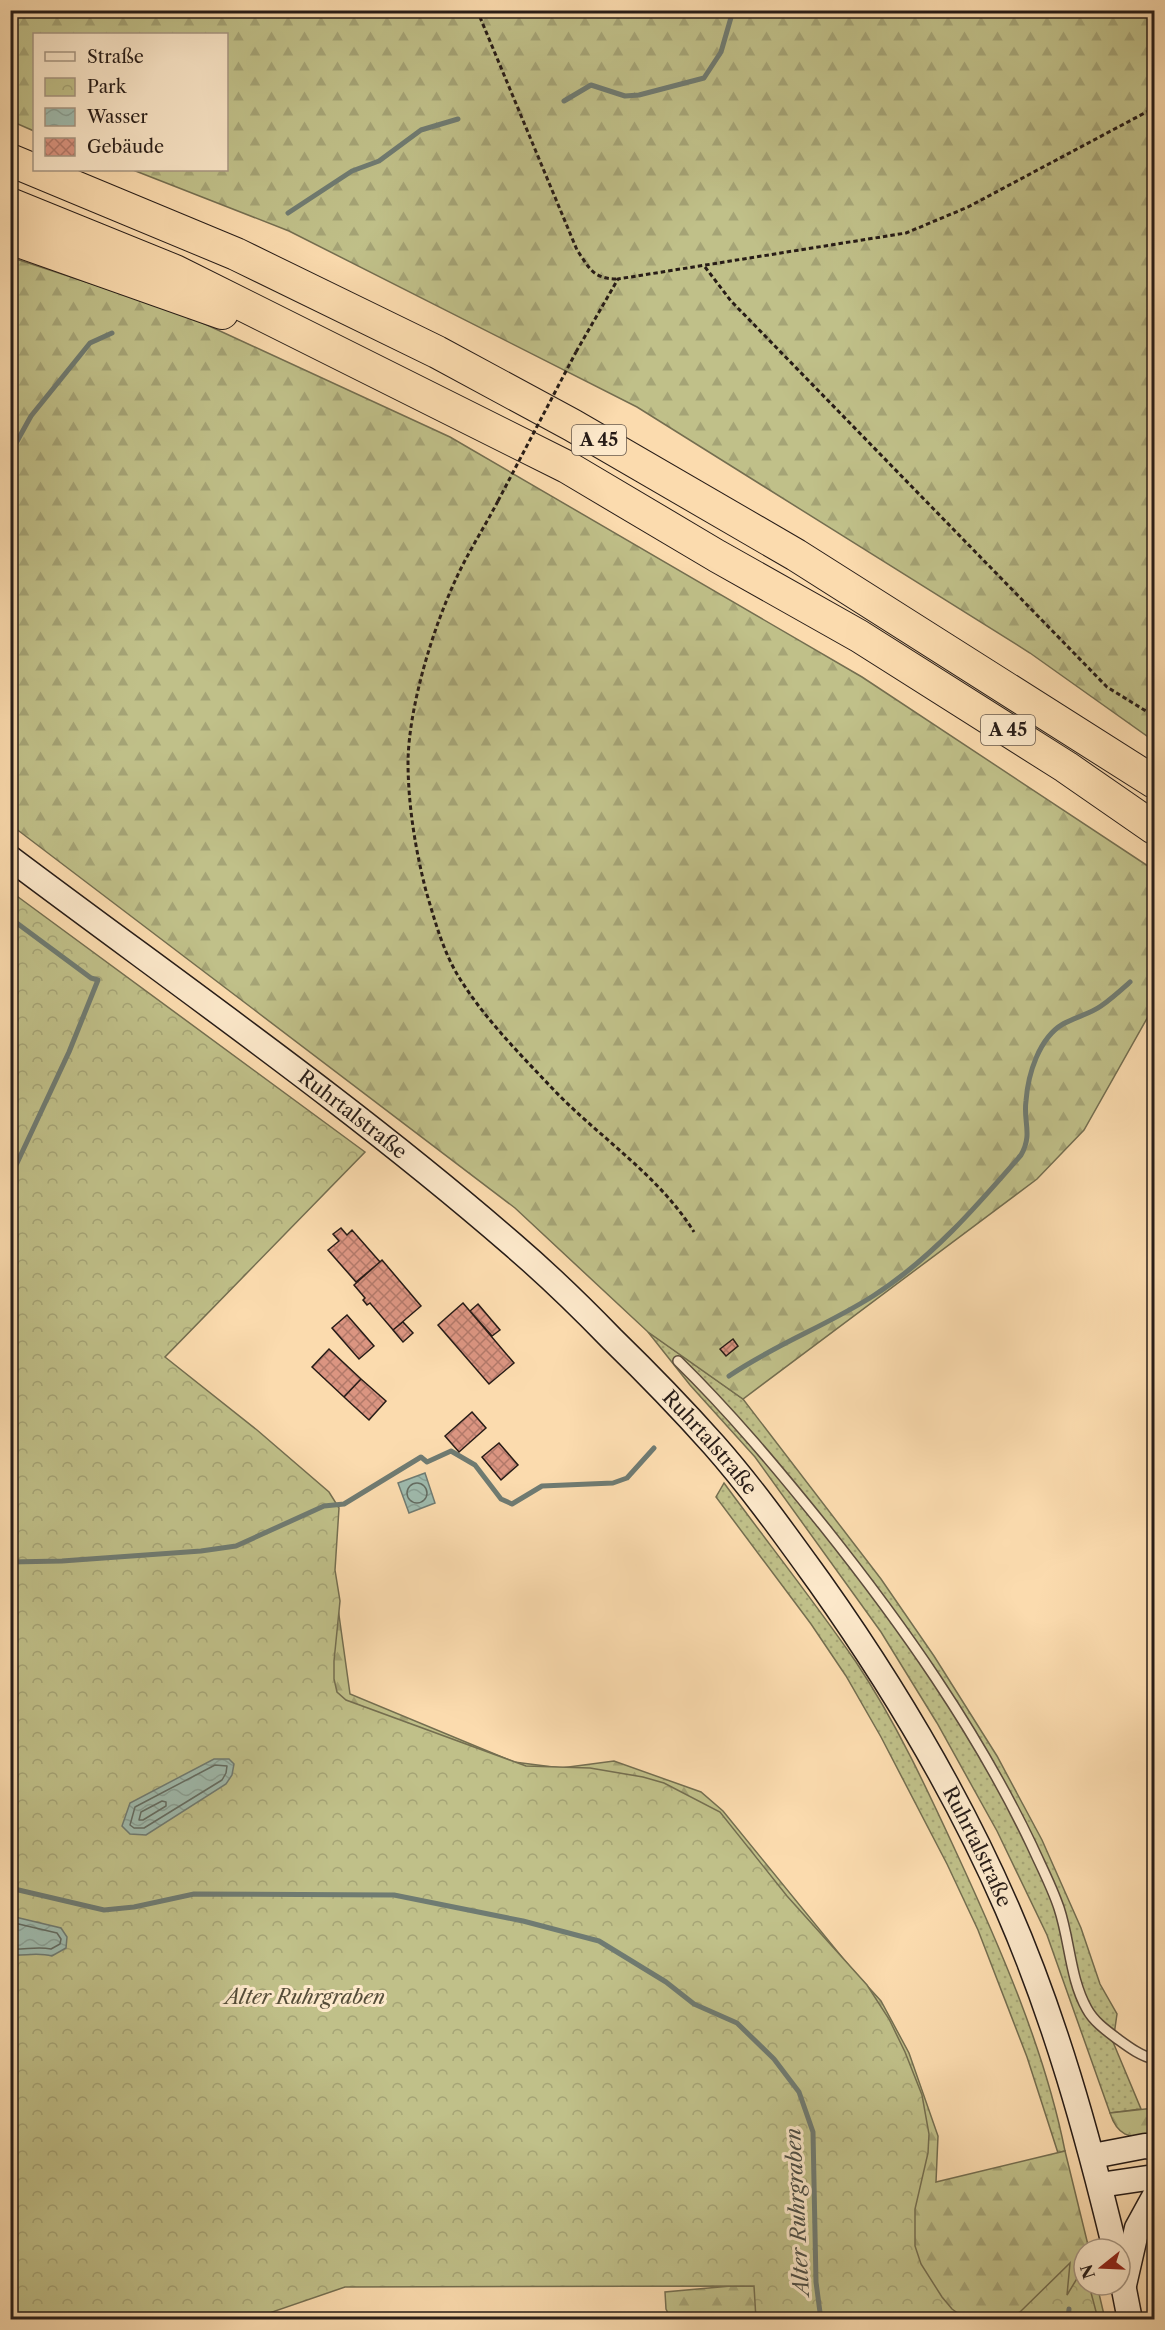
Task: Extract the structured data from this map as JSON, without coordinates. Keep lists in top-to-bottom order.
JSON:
{
  "streets": {
    "highway": ["A 45"],
    "main road": ["Ruhrtalstraße"]
  },
  "water": ["Alter Ruhrgraben"],
  "parks": ["Alter Ruhrgraben"],
  "legend": [
    "Straße",
    "Park",
    "Wasser",
    "Gebäude"
  ],
  "north": "left"
}
